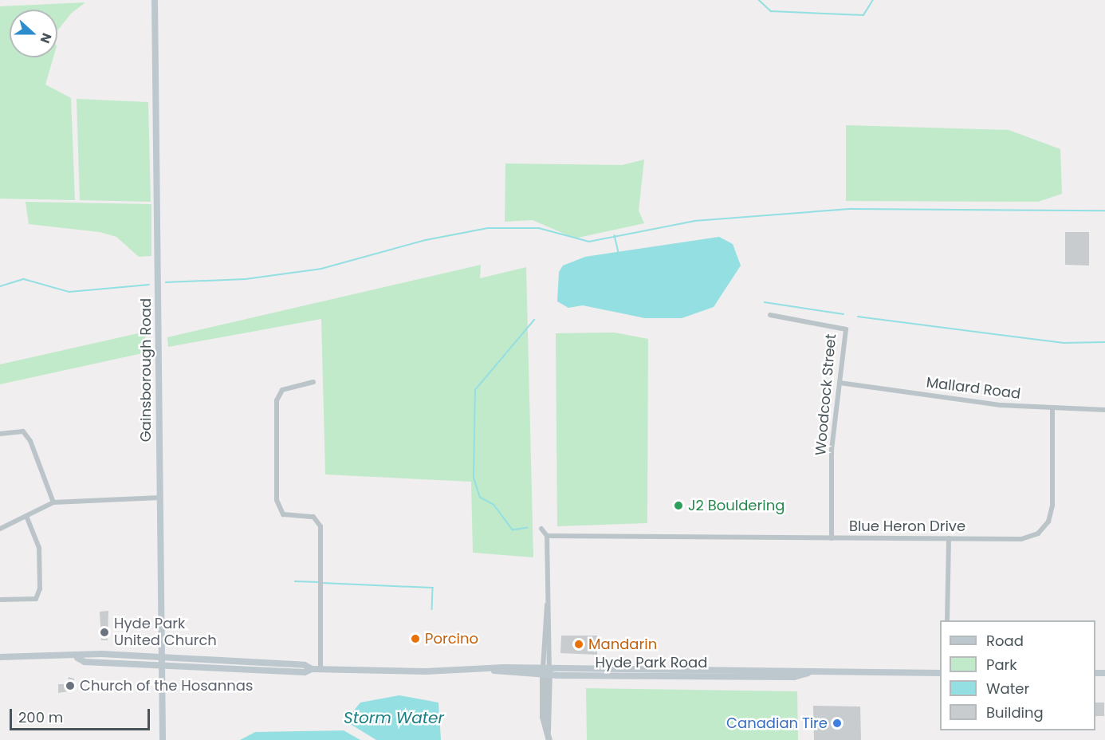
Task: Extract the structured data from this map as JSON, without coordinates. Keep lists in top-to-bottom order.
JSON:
{
  "streets": {
    "main road": ["Gainsborough Road", "Hyde Park Road"],
    "street": ["Mallard Road", "Woodcock Street", "Blue Heron Drive"]
  },
  "crossings": [
    ["Gainsborough Road", "Hyde Park Road"],
    ["Mallard Road", "Woodcock Street"],
    ["Mallard Road", "Blue Heron Drive"],
    ["Woodcock Street", "Blue Heron Drive"]
  ],
  "water": ["Storm Water"],
  "places": [
    "J2 Bouldering",
    "Hyde Park United Church",
    "Porcino",
    "Mandarin",
    "Church of the Hosannas",
    "Canadian Tire"
  ],
  "legend": [
    "Road",
    "Park",
    "Water",
    "Building"
  ],
  "scale_bar": "200 m",
  "north": "right"
}
